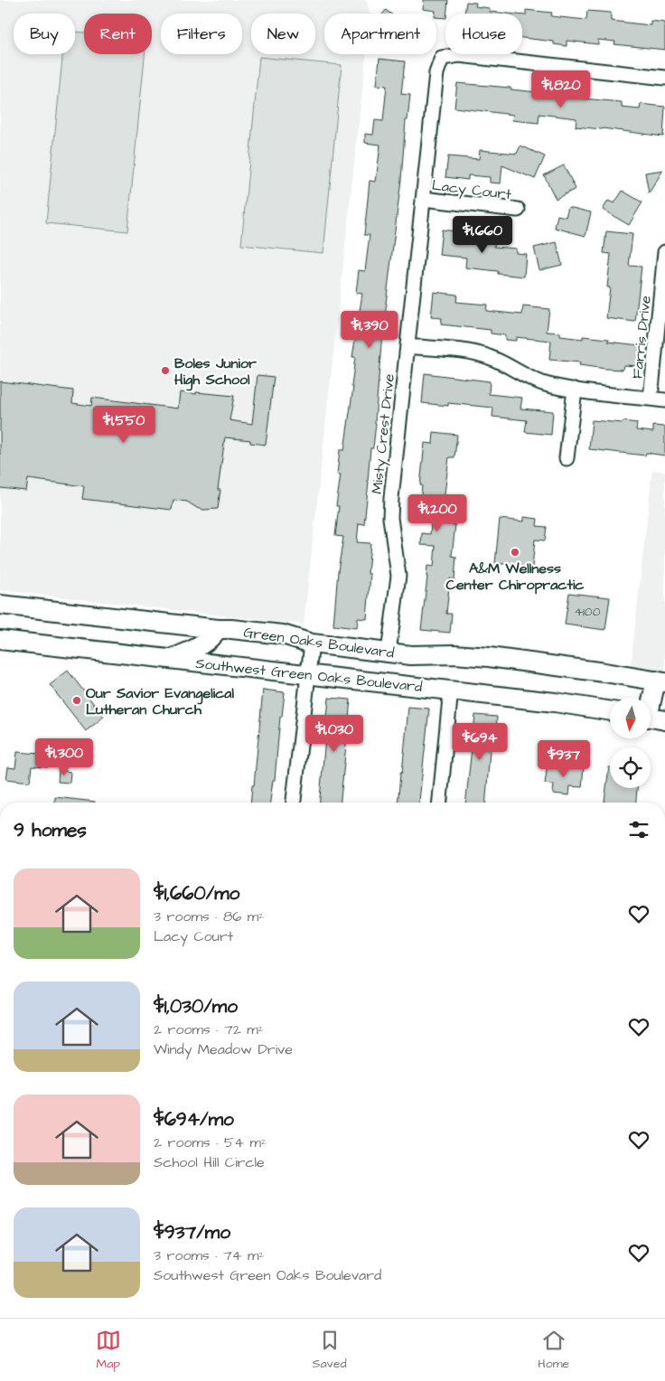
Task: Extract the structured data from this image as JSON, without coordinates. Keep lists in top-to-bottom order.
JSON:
{
  "streets": {
    "main road": ["Green Oaks Boulevard", "Southwest Green Oaks Boulevard"],
    "street": ["Lacy Court", "Farris Drive", "Misty Crest Drive"]
  },
  "crossings": [
    ["Lacy Court", "Misty Crest Drive"],
    ["Misty Crest Drive", "Green Oaks Boulevard"]
  ],
  "places": ["Boles Junior High School", "A&M Wellness Center Chiropractic", "Our Savior Evangelical Lutheran Church"],
  "house_numbers": ["4100"],
  "north": "bottom",
  "page": {
    "chip": [
      "Buy",
      "Rent",
      "Filters",
      "New",
      "Apartment",
      "House"
    ],
    "price": [
      "$1,820",
      "$1,660",
      "$1,390",
      "$1,550",
      "$1,200",
      "$1,030",
      "$694",
      "$1,300",
      "$937"
    ],
    "heading": "9 homes",
    "list": [
      {
        "name": "$1,660/mo",
        "note": "3 rooms · 86 m² · Lacy Court"
      },
      {
        "name": "$1,030/mo",
        "note": "2 rooms · 72 m² · Windy Meadow Drive"
      },
      {
        "name": "$694/mo",
        "note": "2 rooms · 54 m² · School Hill Circle"
      },
      {
        "name": "$937/mo",
        "note": "3 rooms · 74 m² · Southwest Green Oaks Boulevard"
      }
    ],
    "tabs": ["Map", "Saved", "Home"]
  }
}
